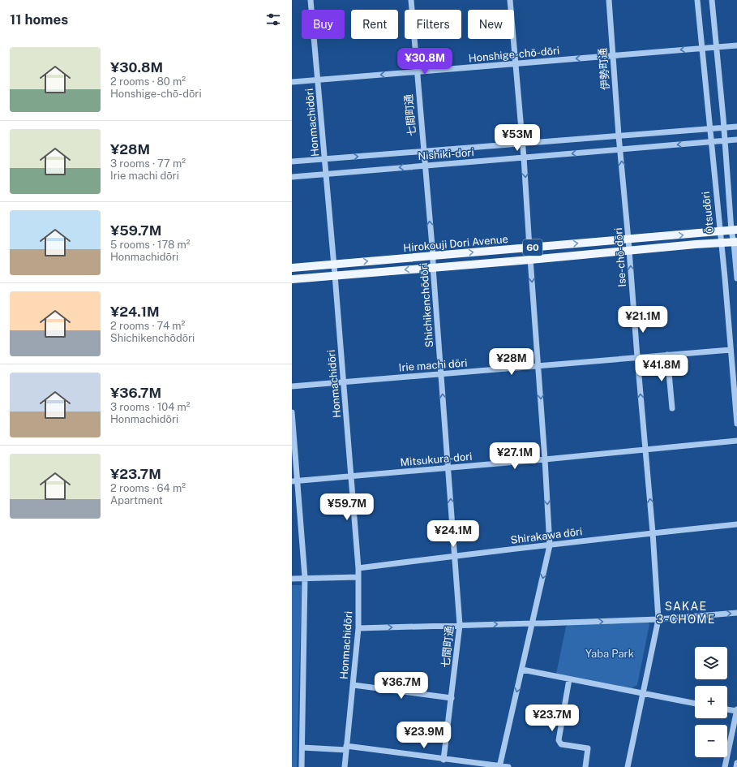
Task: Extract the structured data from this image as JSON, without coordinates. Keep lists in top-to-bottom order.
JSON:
{
  "streets": {
    "main road": ["Hirokouji Dori Avenue", "60"],
    "street": [
      "Honshige-chō-dōri",
      "伊勢町通",
      "七間町通",
      "Honmachidōri",
      "Nishiki-dori",
      "Ōtsudōri",
      "Ise-chō-dōri",
      "Shichikenchōdōri",
      "Irie machi dōri",
      "Mitsukura-dori",
      "Shirakawa dōri"
    ]
  },
  "crossings": [
    ["Honshige-chō-dōri", "伊勢町通"],
    ["Honshige-chō-dōri", "七間町通"],
    ["Honshige-chō-dōri", "Honmachidōri"],
    ["Honshige-chō-dōri", "Ōtsudōri"],
    ["伊勢町通", "Nishiki-dori"],
    ["伊勢町通", "Ise-chō-dōri"],
    ["七間町通", "Nishiki-dori"],
    ["七間町通", "Shichikenchōdōri"],
    ["七間町通", "Shirakawa dōri"],
    ["Honmachidōri", "Nishiki-dori"],
    ["Honmachidōri", "Hirokouji Dori Avenue"],
    ["Honmachidōri", "Irie machi dōri"],
    ["Honmachidōri", "Mitsukura-dori"],
    ["Honmachidōri", "Shirakawa dōri"],
    ["Nishiki-dori", "Ōtsudōri"],
    ["Nishiki-dori", "Ise-chō-dōri"],
    ["Nishiki-dori", "Shichikenchōdōri"],
    ["Ōtsudōri", "Hirokouji Dori Avenue"],
    ["Ōtsudōri", "Irie machi dōri"],
    ["Hirokouji Dori Avenue", "Ise-chō-dōri"],
    ["Hirokouji Dori Avenue", "Shichikenchōdōri"],
    ["Ise-chō-dōri", "Irie machi dōri"],
    ["Ise-chō-dōri", "Mitsukura-dori"],
    ["Ise-chō-dōri", "Shirakawa dōri"],
    ["Shichikenchōdōri", "Irie machi dōri"],
    ["Shichikenchōdōri", "Mitsukura-dori"],
    ["Shichikenchōdōri", "Shirakawa dōri"]
  ],
  "one_way": ["Honshige-chō-dōri", "Ise-chō-dōri", "Shichikenchōdōri"],
  "districts": ["SAKAE 3-CHOME"],
  "parks": ["Yaba Park"],
  "page": {
    "heading": "11 homes",
    "chip": [
      "Buy",
      "Rent",
      "Filters",
      "New"
    ],
    "list": [
      {
        "name": "¥30.8M",
        "note": "2 rooms · 80 m² · Honshige-chō-dōri"
      },
      {
        "name": "¥28M",
        "note": "3 rooms · 77 m² · Irie machi dōri"
      },
      {
        "name": "¥59.7M",
        "note": "5 rooms · 178 m² · Honmachidōri"
      },
      {
        "name": "¥24.1M",
        "note": "2 rooms · 74 m² · Shichikenchōdōri"
      },
      {
        "name": "¥36.7M",
        "note": "3 rooms · 104 m² · Honmachidōri"
      },
      {
        "name": "¥23.7M",
        "note": "2 rooms · 64 m² · Apartment"
      }
    ],
    "price": [
      "¥30.8M",
      "¥53M",
      "¥21.1M",
      "¥28M",
      "¥41.8M",
      "¥27.1M",
      "¥59.7M",
      "¥24.1M",
      "¥36.7M",
      "¥23.7M",
      "¥23.9M"
    ],
    "map_buttons": ["+", "−"]
  }
}
